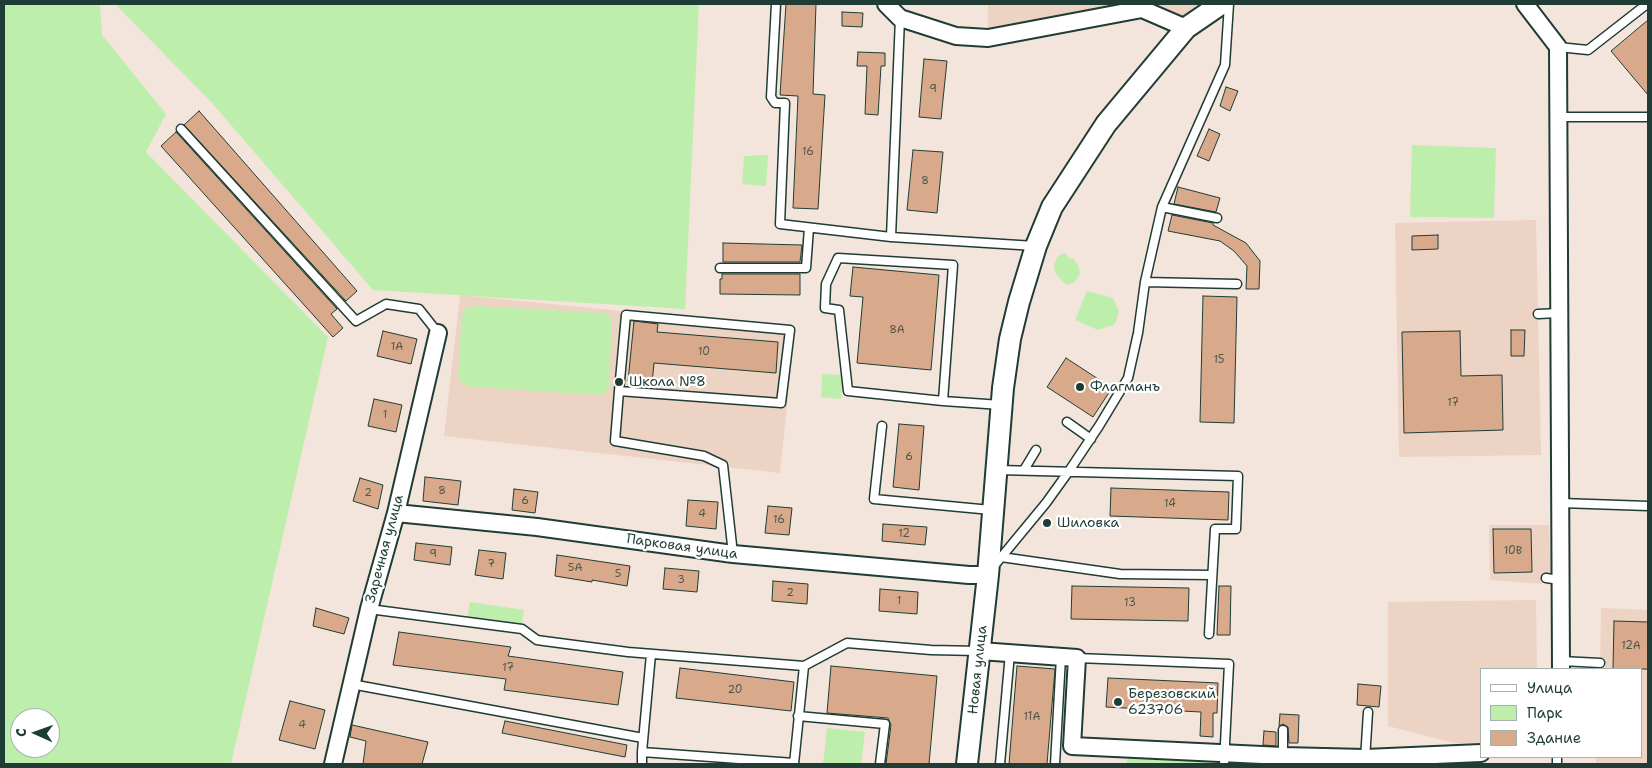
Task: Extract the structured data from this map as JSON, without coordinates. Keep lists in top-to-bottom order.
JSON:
{
  "streets": {
    "street": ["Парковая улица", "Заречная улица", "Новая улица"]
  },
  "crossings": [
    ["Парковая улица", "Заречная улица"],
    ["Парковая улица", "Новая улица"]
  ],
  "places": [
    "Школа №8",
    "Флагманъ",
    "Шиловка",
    "Березовский 623706"
  ],
  "house_numbers": [
    "9",
    "16",
    "8",
    "8А",
    "1А",
    "10",
    "15",
    "17",
    "1",
    "6",
    "8",
    "2",
    "6",
    "14",
    "4",
    "16",
    "12",
    "10В",
    "9",
    "7",
    "5А",
    "5",
    "3",
    "2",
    "1",
    "13",
    "12А",
    "17",
    "20",
    "11А",
    "4"
  ],
  "legend": ["Улица", "Парк", "Здание"],
  "north": "left"
}
